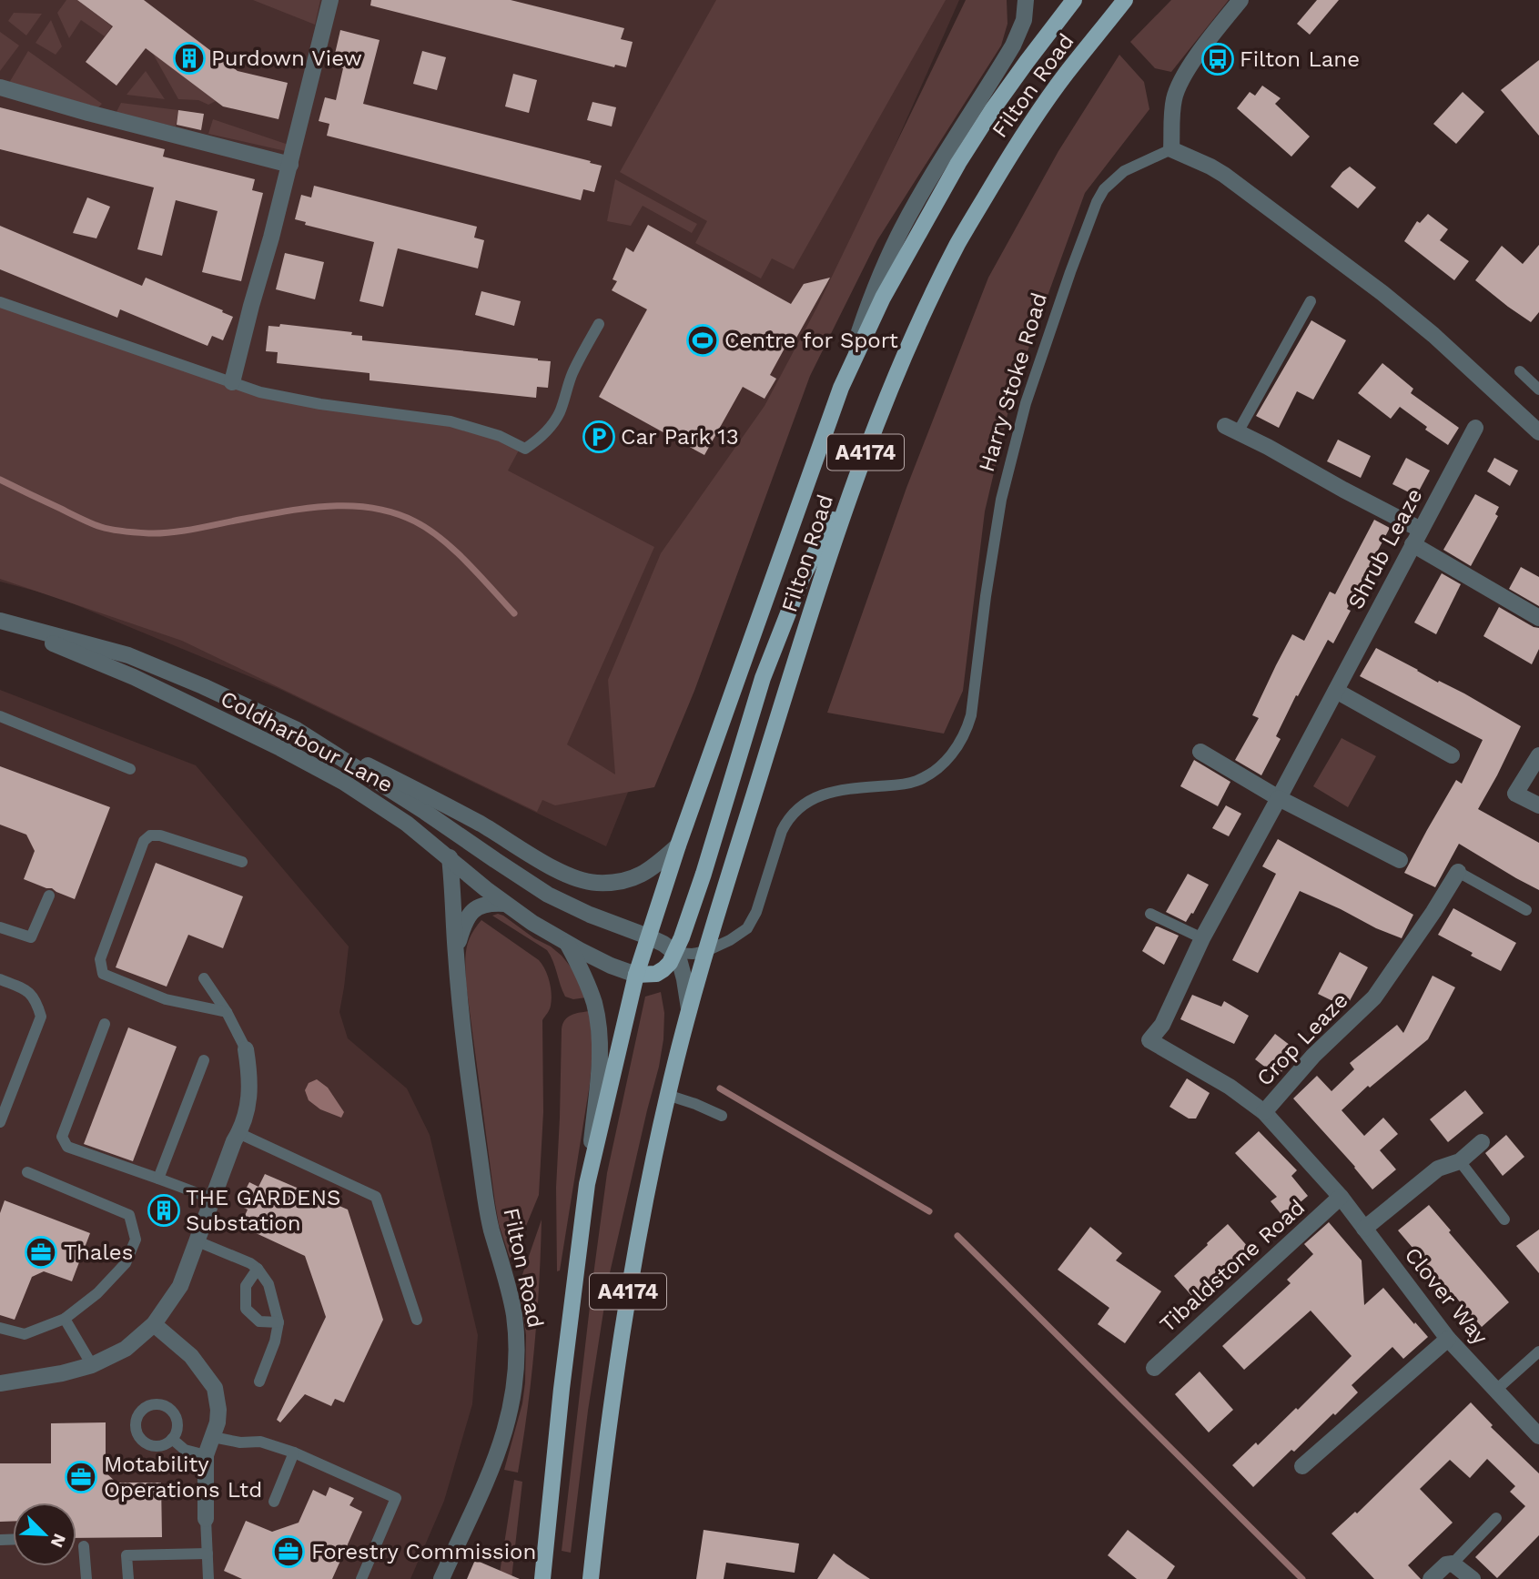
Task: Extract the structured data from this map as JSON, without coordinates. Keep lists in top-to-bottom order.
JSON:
{
  "streets": {
    "main road": ["Filton Road", "A4174"],
    "street": [
      "Shrub Leaze",
      "Coldharbour Lane",
      "Crop Leaze",
      "Tibaldstone Road",
      "Clover Way"
    ],
    "lane": ["Harry Stoke Road"]
  },
  "crossings": [
    ["Filton Road", "Harry Stoke Road"],
    ["Filton Road", "A4174"],
    ["Filton Road", "Coldharbour Lane"],
    ["Harry Stoke Road", "A4174"],
    ["Harry Stoke Road", "Coldharbour Lane"],
    ["A4174", "Coldharbour Lane"],
    ["Shrub Leaze", "Clover Way"],
    ["Crop Leaze", "Clover Way"],
    ["Tibaldstone Road", "Clover Way"]
  ],
  "places": {
    "building": ["Purdown View", "THE GARDENS Substation"],
    "bus stop": ["Filton Lane"],
    "sports": ["Centre for Sport"],
    "parking": ["Car Park 13"],
    "office": ["Thales", "Motability Operations Ltd", "Forestry Commission"]
  },
  "north": "bottom right"
}
